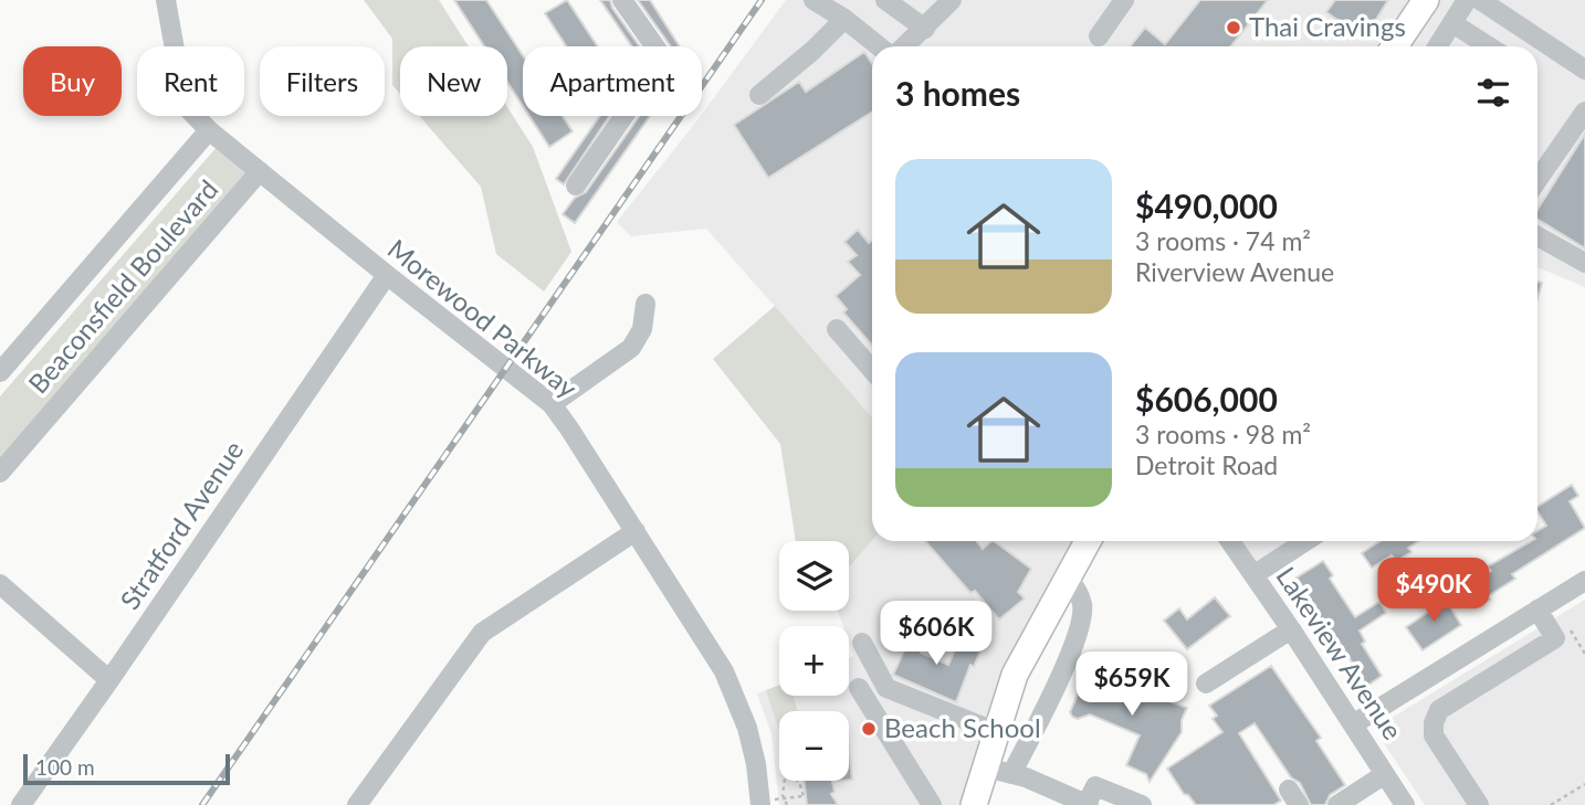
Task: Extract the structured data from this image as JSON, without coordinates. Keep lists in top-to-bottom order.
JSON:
{
  "streets": {
    "street": [
      "Beaconsfield Boulevard",
      "Morewood Parkway",
      "Stratford Avenue",
      "Lakeview Avenue"
    ]
  },
  "crossings": [
    ["Beaconsfield Boulevard", "Morewood Parkway"],
    ["Morewood Parkway", "Stratford Avenue"]
  ],
  "places": ["Thai Cravings", "Beach School"],
  "scale_bar": "100 m",
  "page": {
    "chip": [
      "Buy",
      "Rent",
      "Filters",
      "New",
      "Apartment"
    ],
    "heading": "3 homes",
    "list": [
      {
        "name": "$490,000",
        "note": "3 rooms · 74 m² · Riverview Avenue"
      },
      {
        "name": "$606,000",
        "note": "3 rooms · 98 m² · Detroit Road"
      }
    ],
    "map_buttons": ["+", "−"],
    "price": ["$490K", "$606K", "$659K"],
    "scale": "100 m"
  }
}
